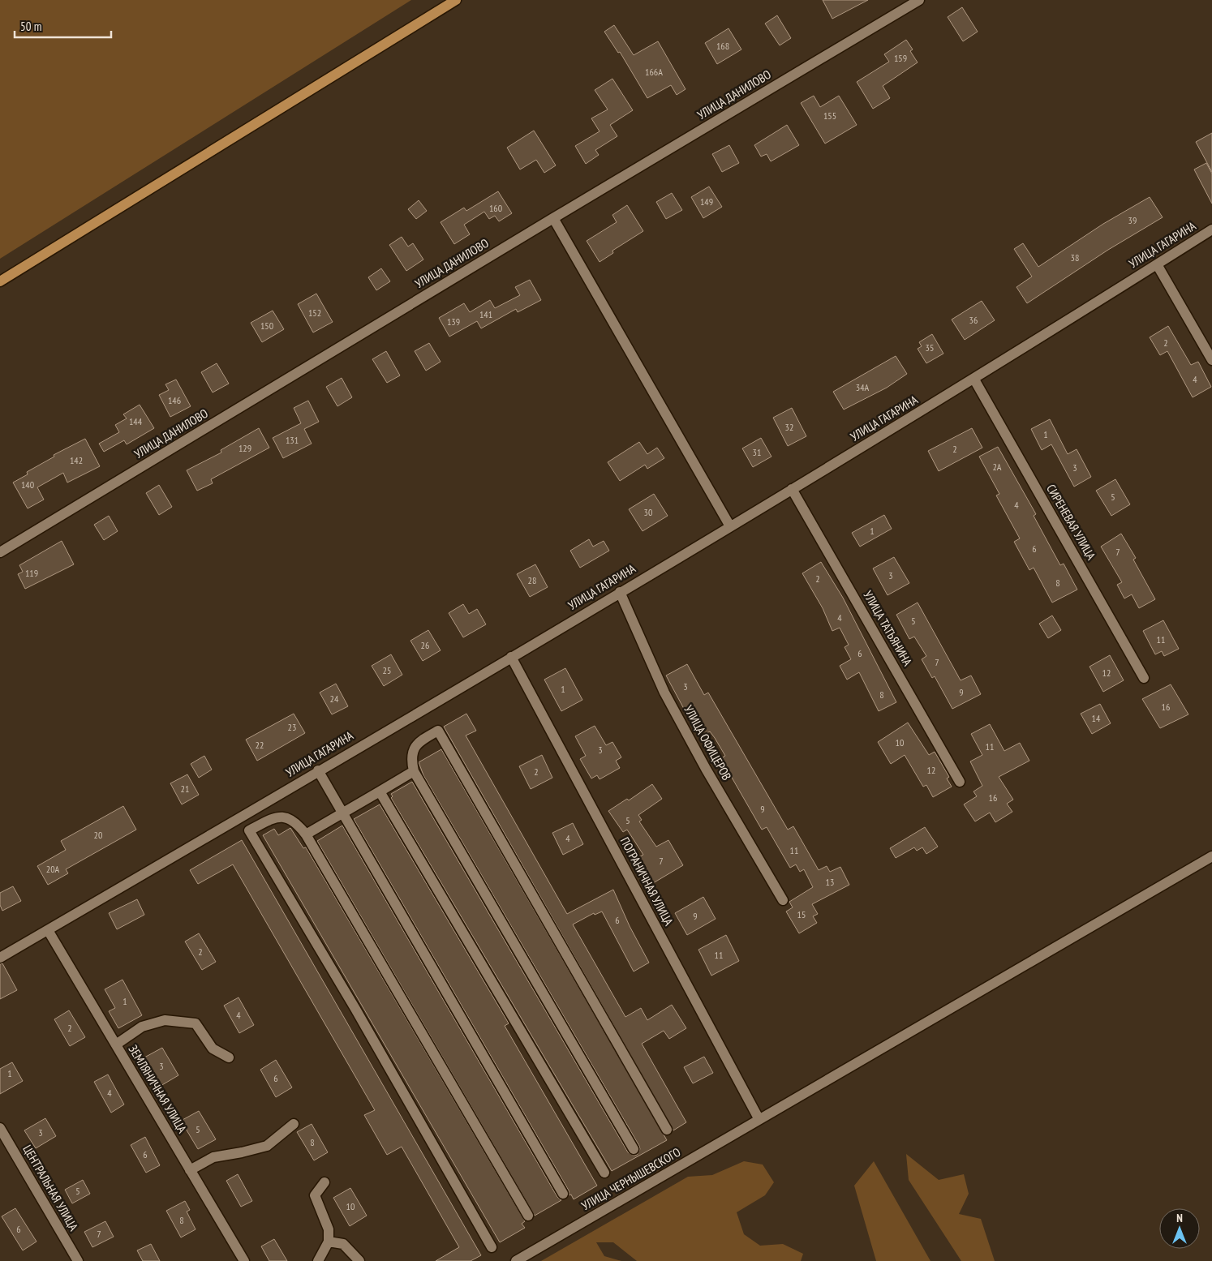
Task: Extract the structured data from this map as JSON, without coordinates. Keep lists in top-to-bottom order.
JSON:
{
  "streets": {
    "street": [
      "УЛИЦА ДАНИЛОВО",
      "УЛИЦА ГАГАРИНА",
      "СИРЕНЕВАЯ УЛИЦА",
      "УЛИЦА ТАТЬЯНИНА",
      "УЛИЦА ОФИЦЕРОВ",
      "ПОГРАНИЧНАЯ УЛИЦА",
      "ЗЕМЛЯНИЧНАЯ УЛИЦА",
      "УЛИЦА ЧЕРНЫШЕВСКОГО",
      "ЦЕНТРАЛЬНАЯ УЛИЦА"
    ]
  },
  "crossings": [
    ["УЛИЦА ГАГАРИНА", "СИРЕНЕВАЯ УЛИЦА"],
    ["УЛИЦА ГАГАРИНА", "УЛИЦА ТАТЬЯНИНА"],
    ["УЛИЦА ГАГАРИНА", "УЛИЦА ОФИЦЕРОВ"],
    ["УЛИЦА ГАГАРИНА", "ПОГРАНИЧНАЯ УЛИЦА"],
    ["УЛИЦА ГАГАРИНА", "ЗЕМЛЯНИЧНАЯ УЛИЦА"],
    ["ПОГРАНИЧНАЯ УЛИЦА", "УЛИЦА ЧЕРНЫШЕВСКОГО"]
  ],
  "house_numbers": [
    "168",
    "159",
    "166А",
    "155",
    "149",
    "160",
    "39",
    "38",
    "152",
    "141",
    "36",
    "139",
    "150",
    "2",
    "35",
    "4",
    "34А",
    "146",
    "144",
    "32",
    "1",
    "131",
    "129",
    "2",
    "31",
    "142",
    "2А",
    "3",
    "140",
    "5",
    "4",
    "30",
    "1",
    "6",
    "7",
    "119",
    "3",
    "2",
    "28",
    "8",
    "4",
    "5",
    "11",
    "26",
    "6",
    "7",
    "25",
    "12",
    "3",
    "1",
    "9",
    "8",
    "24",
    "16",
    "14",
    "23",
    "10",
    "22",
    "11",
    "3",
    "12",
    "2",
    "21",
    "16",
    "9",
    "5",
    "20",
    "4",
    "11",
    "7",
    "20А",
    "13",
    "15",
    "9",
    "6",
    "2",
    "11",
    "1",
    "4",
    "2",
    "3",
    "1",
    "6",
    "4",
    "5",
    "3",
    "8",
    "6",
    "5",
    "10",
    "8",
    "6",
    "7"
  ],
  "scale_bar": "50 m",
  "north": "top"
}
